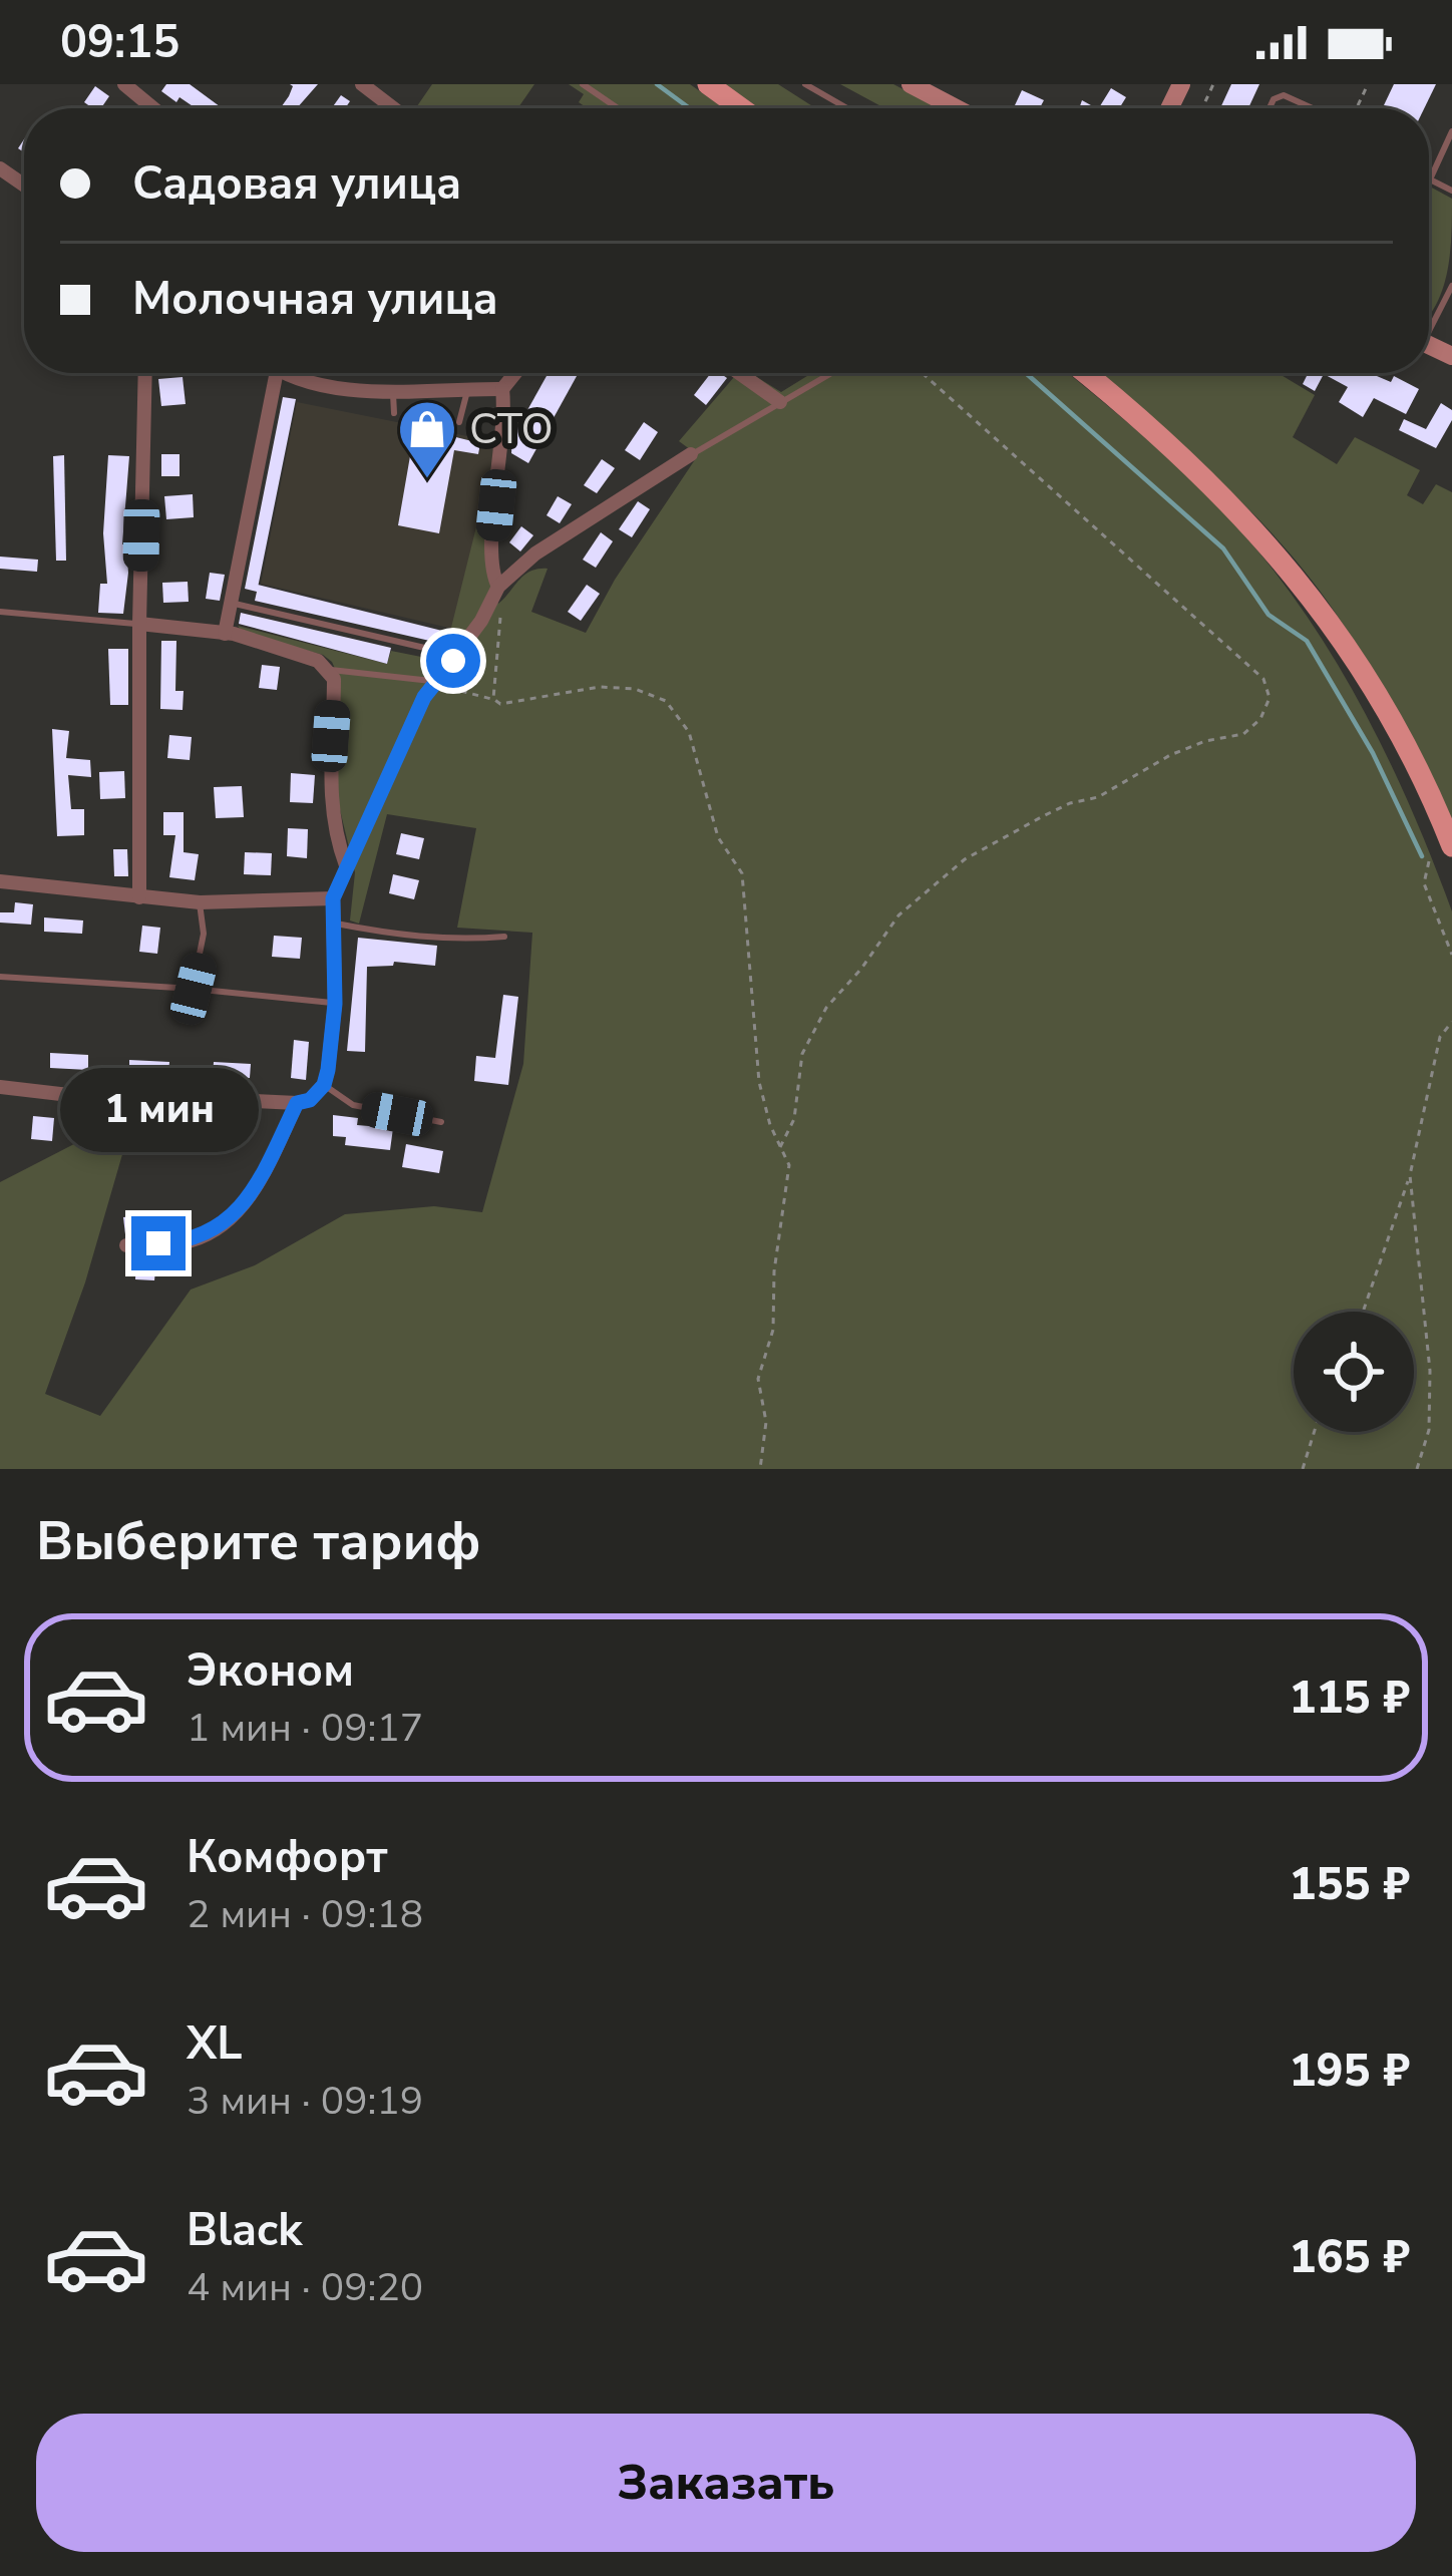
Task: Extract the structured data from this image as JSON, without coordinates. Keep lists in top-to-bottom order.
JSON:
{
  "places": {
    "shop": ["СТО"]
  },
  "page": {
    "status": "09:15",
    "banner": ["Садовая улица", "Молочная улица"],
    "bubble": "1 мин",
    "heading": "Выберите тариф",
    "list": [
      {
        "name": "Эконом",
        "note": "1 мин · 09:17",
        "value": "115 ₽"
      },
      {
        "name": "Комфорт",
        "note": "2 мин · 09:18",
        "value": "155 ₽"
      },
      {
        "name": "XL",
        "note": "3 мин · 09:19",
        "value": "195 ₽"
      },
      {
        "name": "Black",
        "note": "4 мин · 09:20",
        "value": "165 ₽"
      }
    ],
    "buttons": "Заказать"
  }
}
